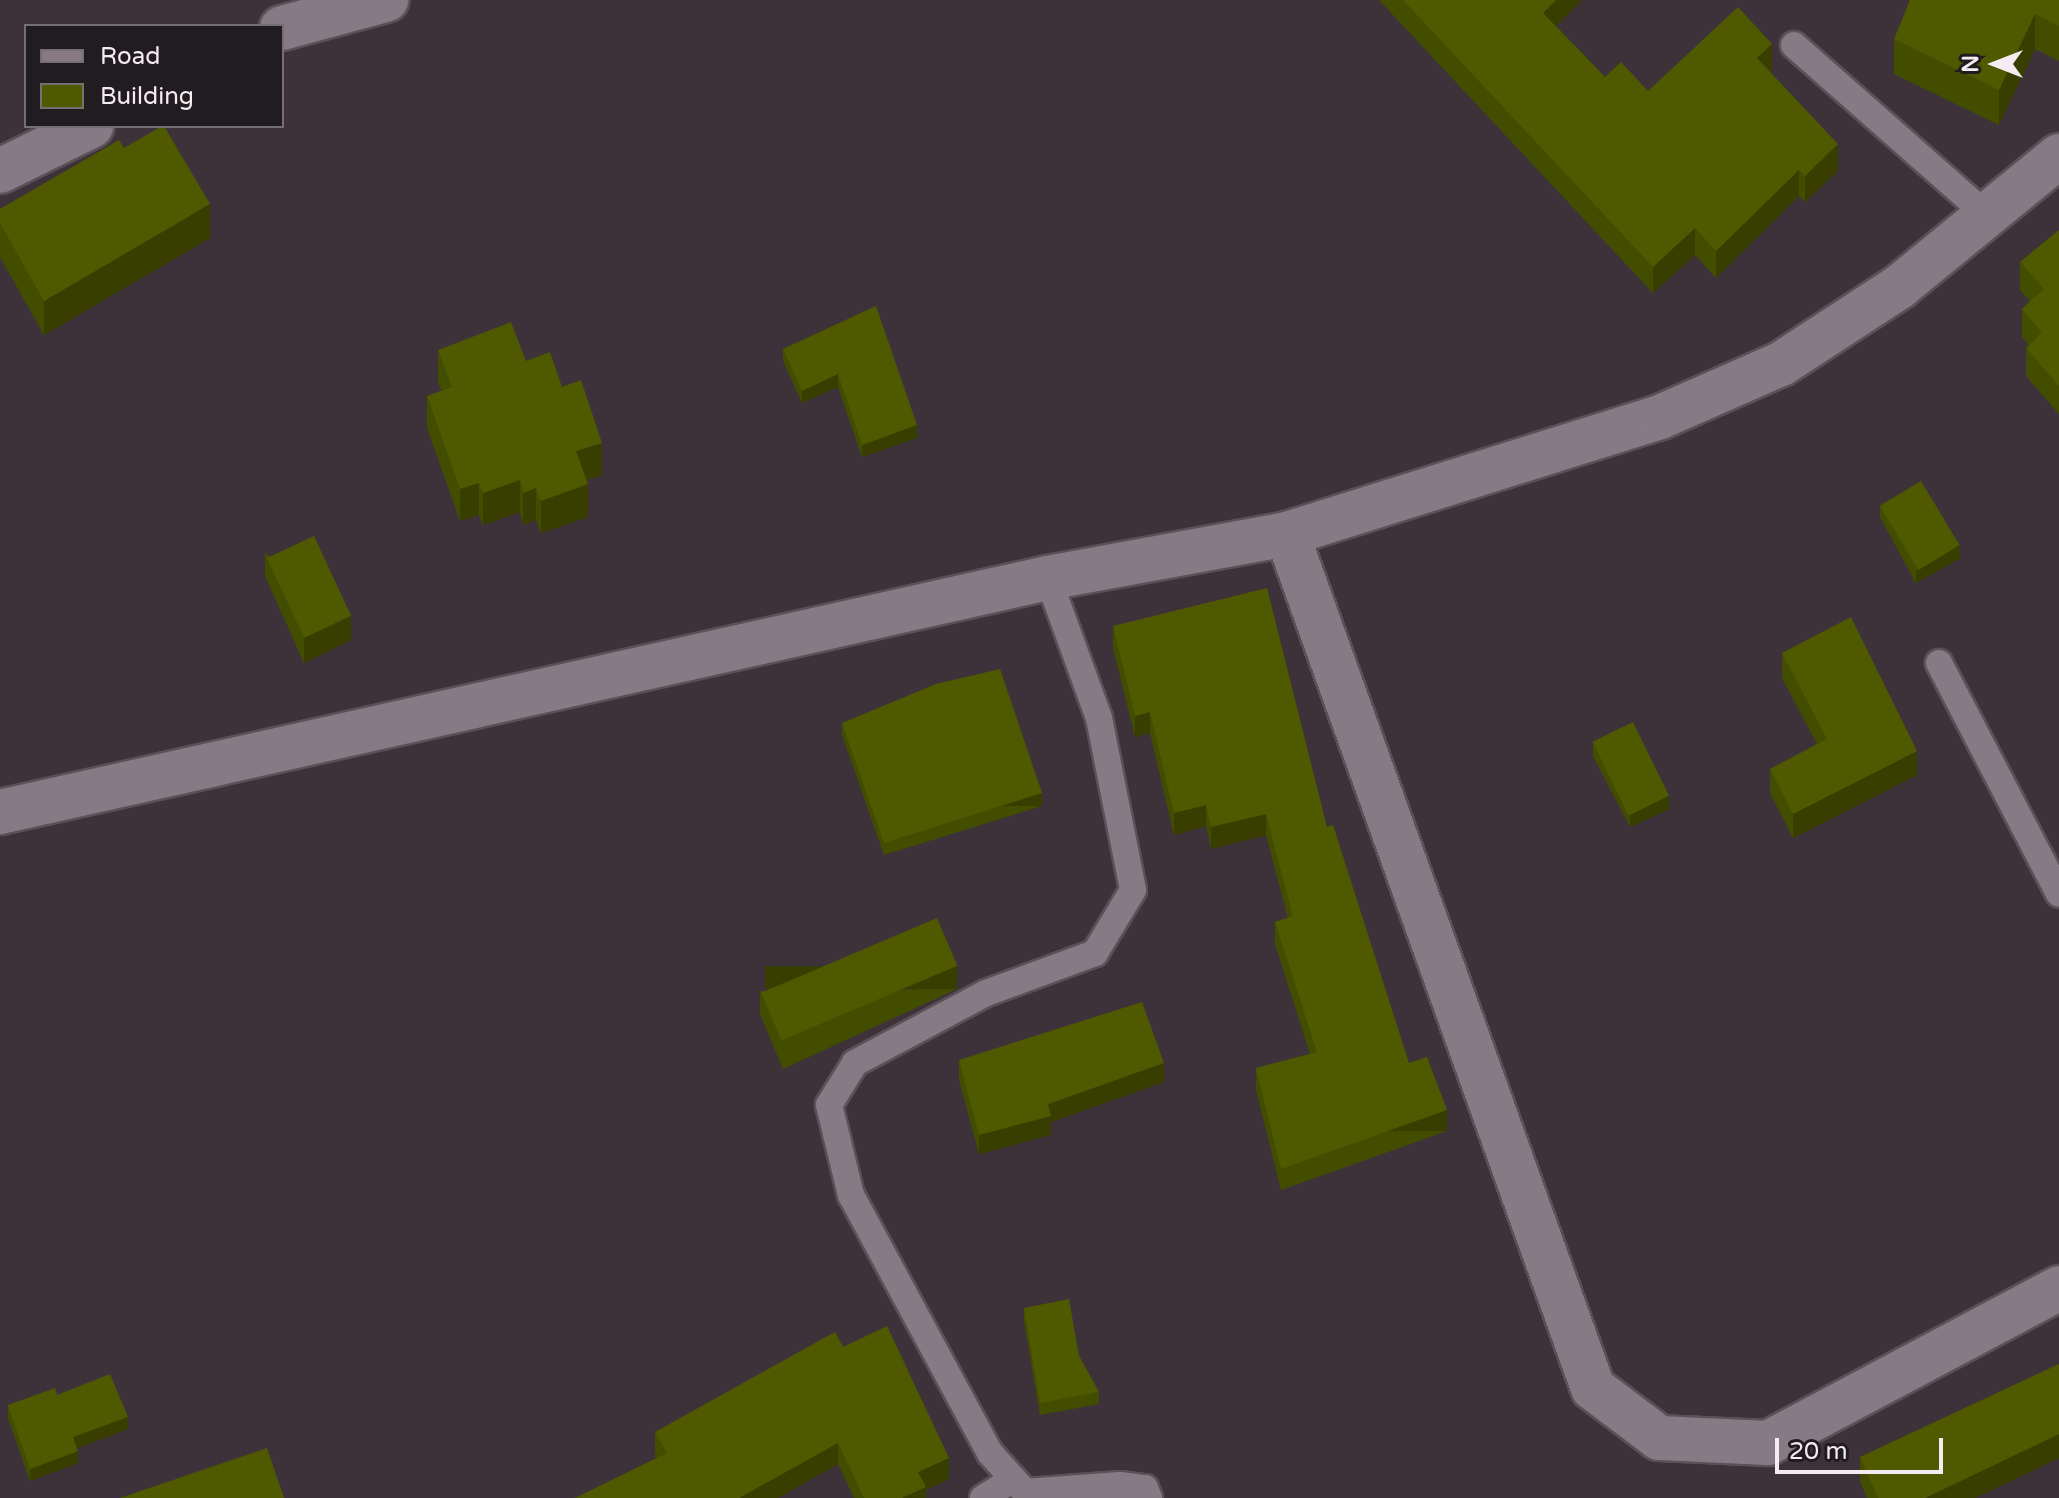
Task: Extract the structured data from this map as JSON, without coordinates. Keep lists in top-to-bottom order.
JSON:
{
  "legend": ["Road", "Building"],
  "scale_bar": "20 m",
  "north": "left"
}
